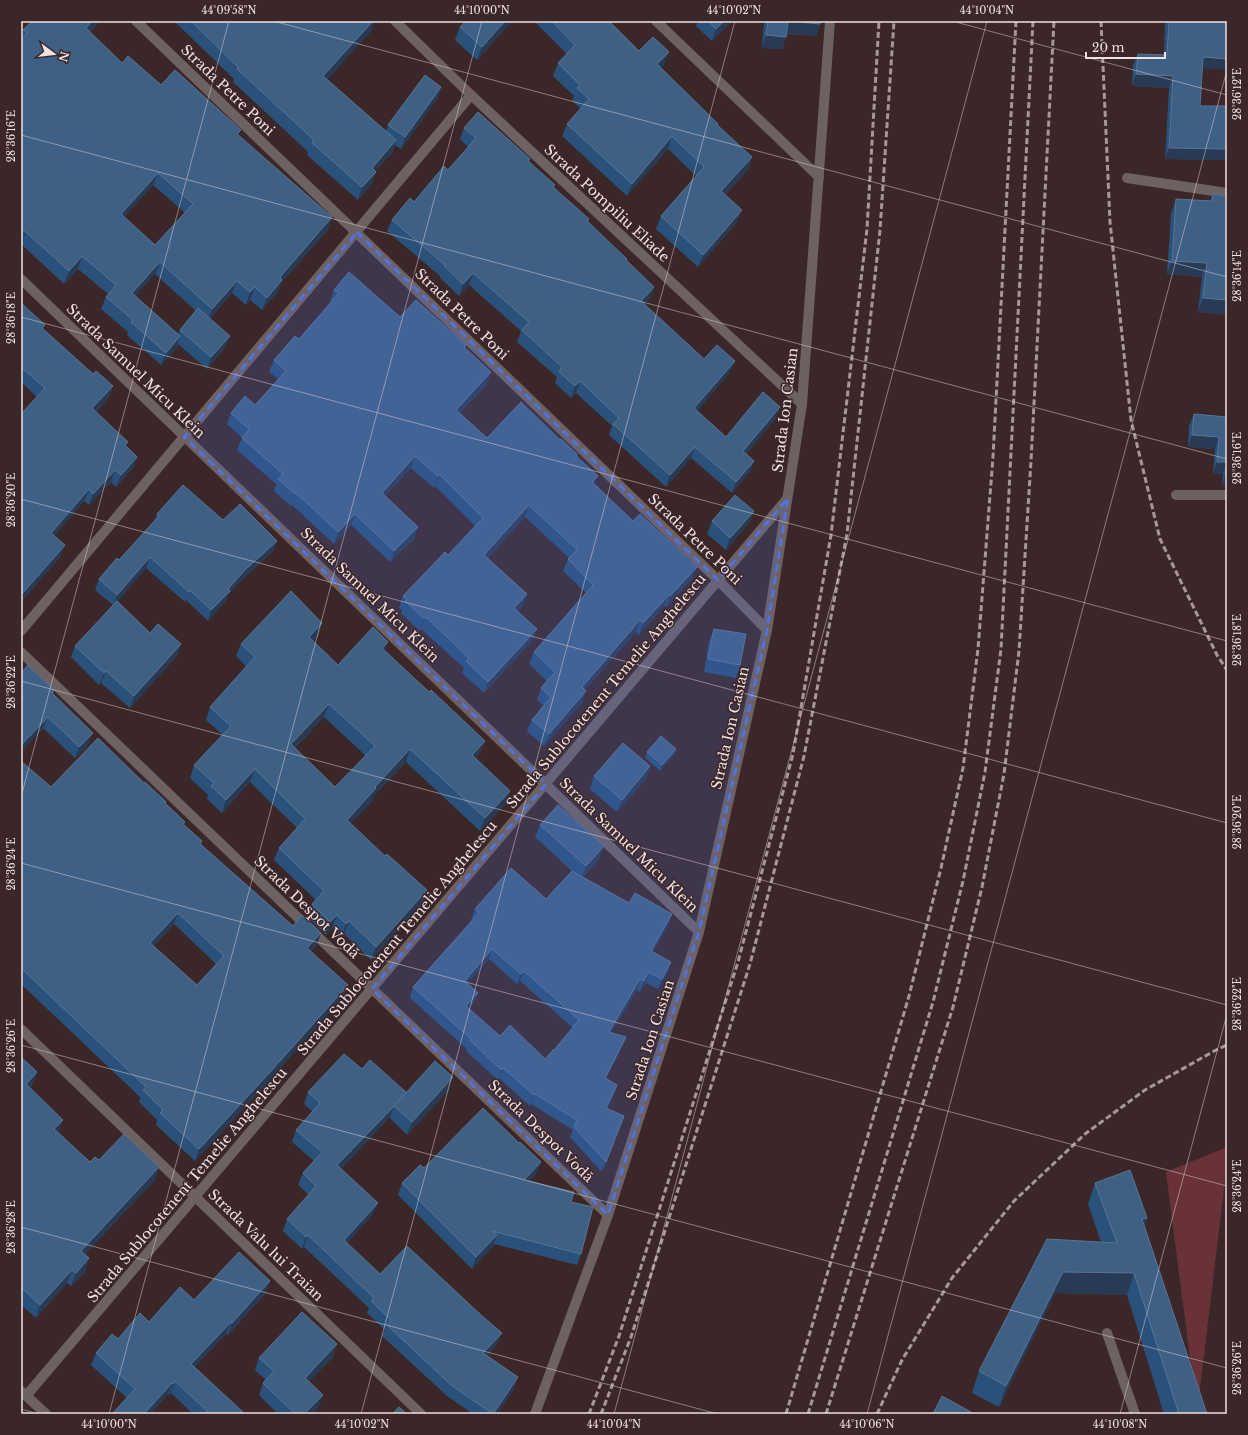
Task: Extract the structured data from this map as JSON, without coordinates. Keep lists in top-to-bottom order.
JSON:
{
  "streets": {
    "street": [
      "Strada Petre Poni",
      "Strada Pompiliu Eliade",
      "Strada Samuel Micu Klein",
      "Strada Ion Casian",
      "Strada Sublocotenent Temelie Anghelescu",
      "Strada Despot Vodă",
      "Strada Valu lui Traian"
    ]
  },
  "crossings": [
    ["Strada Petre Poni", "Strada Ion Casian"],
    ["Strada Petre Poni", "Strada Sublocotenent Temelie Anghelescu"],
    ["Strada Pompiliu Eliade", "Strada Ion Casian"],
    ["Strada Samuel Micu Klein", "Strada Ion Casian"],
    ["Strada Samuel Micu Klein", "Strada Sublocotenent Temelie Anghelescu"],
    ["Strada Ion Casian", "Strada Sublocotenent Temelie Anghelescu"],
    ["Strada Ion Casian", "Strada Despot Vodă"],
    ["Strada Sublocotenent Temelie Anghelescu", "Strada Despot Vodă"],
    ["Strada Sublocotenent Temelie Anghelescu", "Strada Valu lui Traian"]
  ],
  "scale_bar": "20 m",
  "north": "right",
  "coordinates": [
    "44°09'58\"N",
    "44°10'00\"N",
    "44°10'02\"N",
    "44°10'04\"N",
    "28°36'12\"E",
    "28°36'16\"E",
    "28°36'14\"E",
    "28°36'18\"E",
    "28°36'20\"E",
    "28°36'22\"E",
    "28°36'24\"E",
    "28°36'26\"E",
    "28°36'28\"E",
    "44°10'06\"N",
    "44°10'08\"N"
  ]
}
